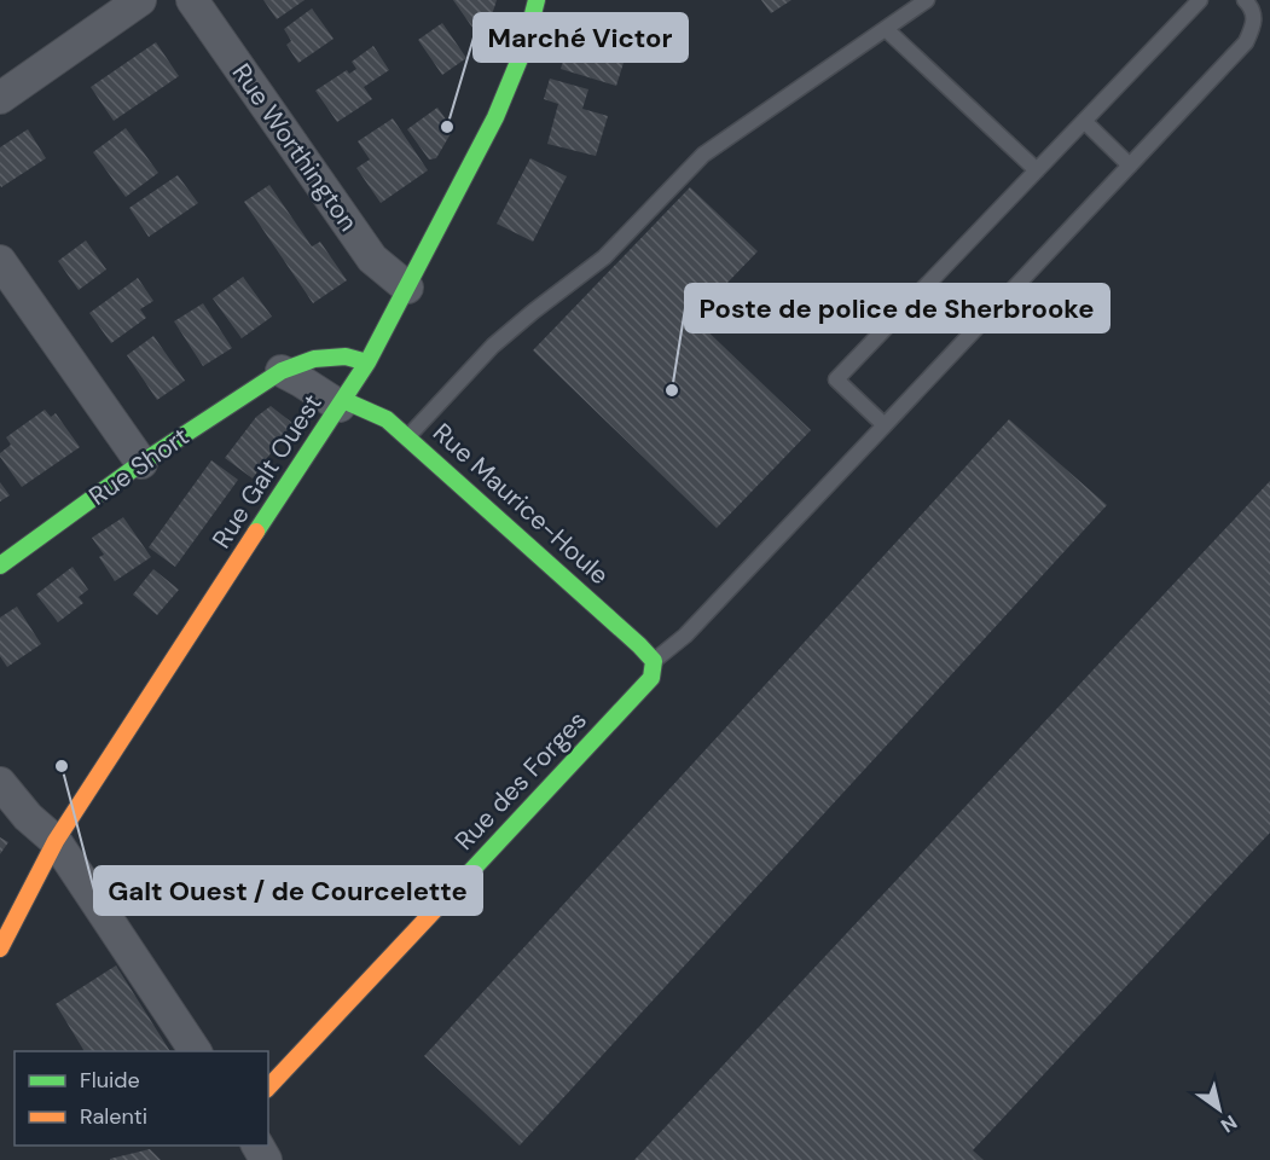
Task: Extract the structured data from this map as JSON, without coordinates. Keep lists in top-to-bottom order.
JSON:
{
  "streets": {
    "street": [
      "Rue Worthington",
      "Rue Short",
      "Rue Galt Ouest",
      "Rue Maurice-Houle",
      "Rue des Forges"
    ]
  },
  "crossings": [
    ["Rue Worthington", "Rue Galt Ouest"],
    ["Rue Short", "Rue Galt Ouest"],
    ["Rue Galt Ouest", "Rue Maurice-Houle"],
    ["Rue Maurice-Houle", "Rue des Forges"]
  ],
  "places": ["Marché Victor", "Poste de police de Sherbrooke", "Galt Ouest / de Courcelette"],
  "legend": ["Fluide", "Ralenti"],
  "north": "bottom right"
}
